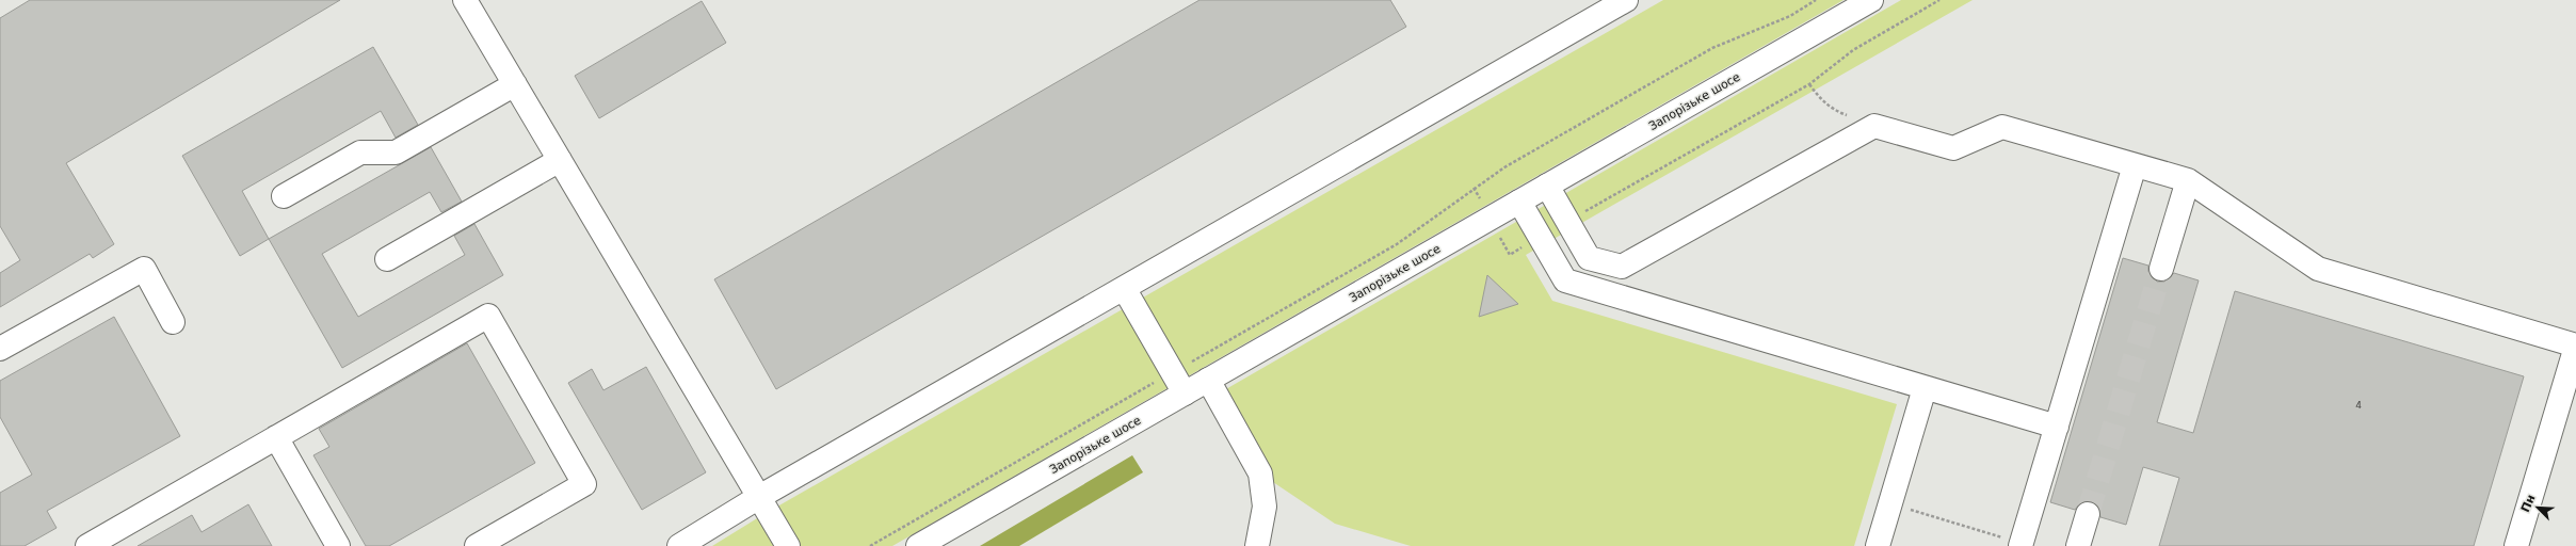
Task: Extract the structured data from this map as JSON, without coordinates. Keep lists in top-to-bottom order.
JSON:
{
  "streets": {
    "main road": ["Запорізьке шосе"]
  },
  "house_numbers": ["4"],
  "north": "top left"
}
